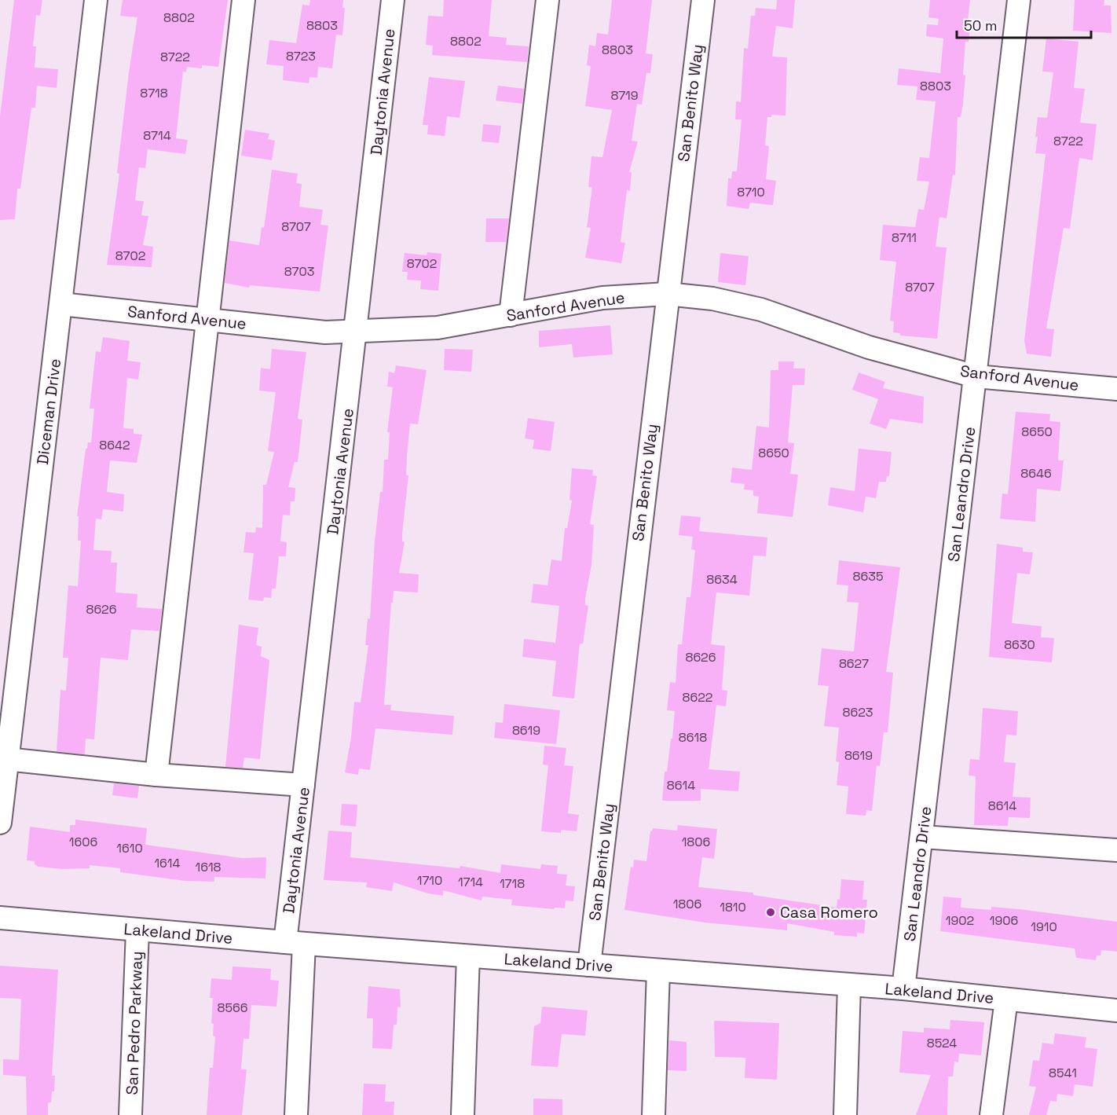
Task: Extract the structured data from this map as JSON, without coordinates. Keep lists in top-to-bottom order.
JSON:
{
  "streets": {
    "street": [
      "Daytonia Avenue",
      "San Benito Way",
      "Sanford Avenue",
      "Diceman Drive",
      "San Leandro Drive",
      "Lakeland Drive",
      "San Pedro Parkway"
    ]
  },
  "crossings": [
    ["Daytonia Avenue", "Sanford Avenue"],
    ["Daytonia Avenue", "Lakeland Drive"],
    ["San Benito Way", "Sanford Avenue"],
    ["San Benito Way", "Lakeland Drive"],
    ["Sanford Avenue", "Diceman Drive"],
    ["Sanford Avenue", "San Leandro Drive"],
    ["San Leandro Drive", "Lakeland Drive"],
    ["Lakeland Drive", "San Pedro Parkway"]
  ],
  "places": ["Casa Romero"],
  "house_numbers": [
    "8802",
    "8803",
    "8802",
    "8803",
    "8723",
    "8722",
    "8803",
    "8718",
    "8719",
    "8714",
    "8722",
    "8710",
    "8707",
    "8711",
    "8702",
    "8702",
    "8703",
    "8707",
    "8650",
    "8642",
    "8650",
    "8646",
    "8635",
    "8634",
    "8626",
    "8630",
    "8626",
    "8627",
    "8622",
    "8623",
    "8619",
    "8618",
    "8619",
    "8614",
    "8614",
    "1606",
    "1806",
    "1610",
    "1614",
    "1618",
    "1710",
    "1714",
    "1718",
    "1806",
    "1810",
    "1902",
    "1906",
    "1910",
    "8566",
    "8524",
    "8541"
  ],
  "scale_bar": "50 m"
}
